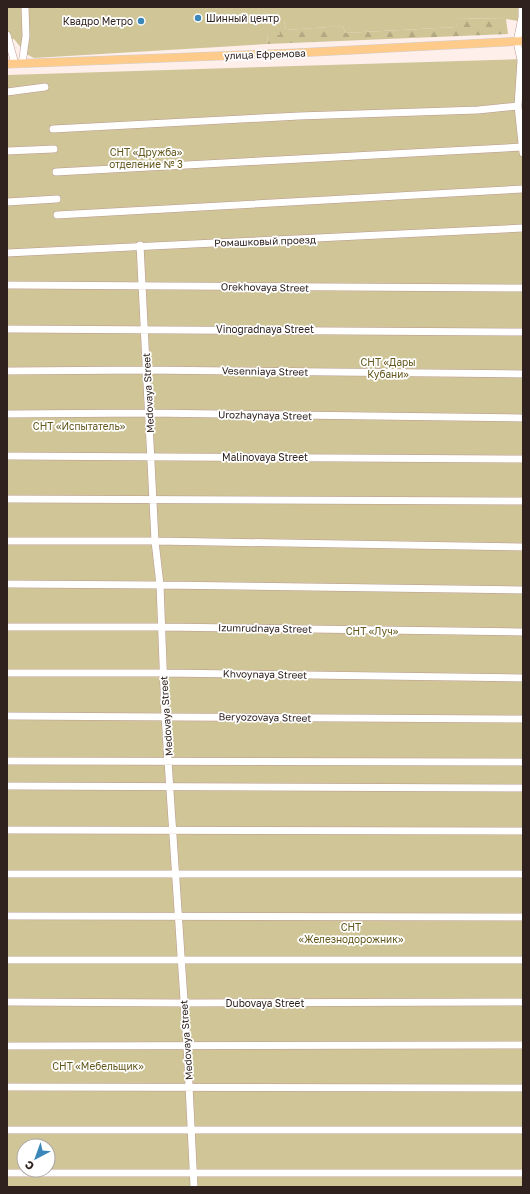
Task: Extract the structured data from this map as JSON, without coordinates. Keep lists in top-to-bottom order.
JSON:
{
  "streets": {
    "main road": ["улица Ефремова"],
    "street": [
      "Ромашковый проезд",
      "Orekhovaya Street",
      "Vinogradnaya Street",
      "Vesenniaya Street",
      "Medovaya Street",
      "Urozhaynaya Street",
      "Malinovaya Street",
      "Izumrudnaya Street",
      "Khvoynaya Street",
      "Beryozovaya Street",
      "Dubovaya Street"
    ]
  },
  "crossings": [
    ["Ромашковый проезд", "Medovaya Street"],
    ["Orekhovaya Street", "Medovaya Street"],
    ["Vinogradnaya Street", "Medovaya Street"],
    ["Vesenniaya Street", "Medovaya Street"],
    ["Medovaya Street", "Urozhaynaya Street"],
    ["Medovaya Street", "Malinovaya Street"],
    ["Medovaya Street", "Izumrudnaya Street"],
    ["Medovaya Street", "Khvoynaya Street"],
    ["Medovaya Street", "Beryozovaya Street"],
    ["Medovaya Street", "Dubovaya Street"]
  ],
  "parks": [
    "СНТ «Дружба» отделение № 3",
    "СНТ «Дары Кубани»",
    "СНТ «Испытатель»",
    "СНТ «Луч»",
    "СНТ «Железнодорожник»",
    "СНТ «Мебельщик»"
  ],
  "places": ["Шинный центр", "Квадро Метро"],
  "north": "bottom left"
}
